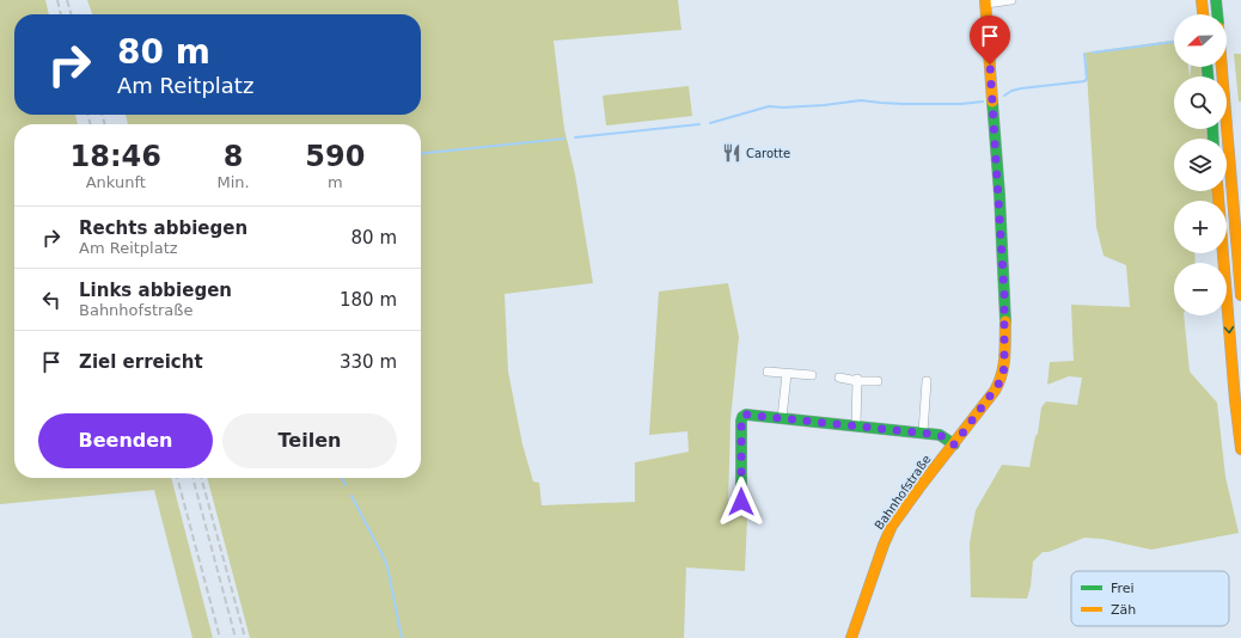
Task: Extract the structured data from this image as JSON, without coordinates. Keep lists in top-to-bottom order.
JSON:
{
  "streets": {
    "main road": ["Bahnhofstraße"]
  },
  "places": {
    "restaurant": ["Carotte"]
  },
  "legend": ["Frei", "Zäh"],
  "north": "left",
  "page": {
    "map_buttons": ["+", "−"],
    "turn": ["80 m", "Am Reitplatz"],
    "eta": [
      "18:46",
      "Ankunft",
      "8",
      "Min.",
      "590",
      "m"
    ],
    "list": [
      {
        "name": "Rechts abbiegen",
        "note": "Am Reitplatz",
        "value": "80 m"
      },
      {
        "name": "Links abbiegen",
        "note": "Bahnhofstraße",
        "value": "180 m"
      },
      {
        "name": "Ziel erreicht",
        "value": "330 m"
      }
    ],
    "buttons": ["Beenden", "Teilen"]
  }
}
